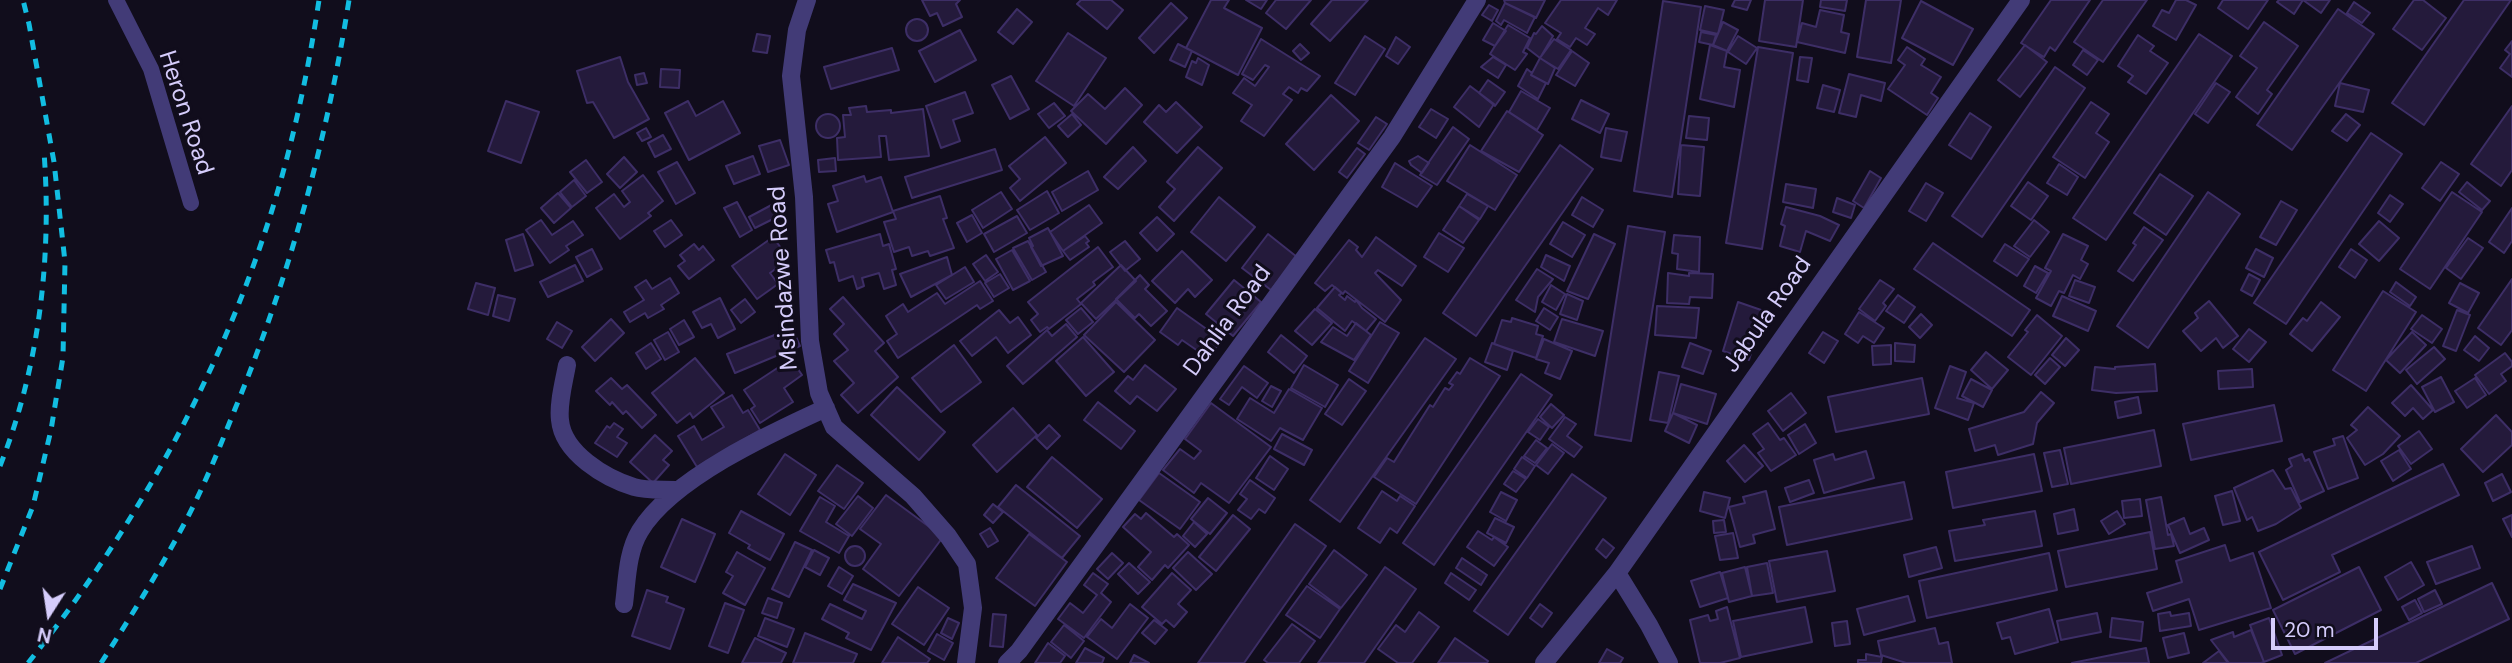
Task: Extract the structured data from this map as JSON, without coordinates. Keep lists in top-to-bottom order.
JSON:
{
  "streets": {
    "street": ["Msindazwe Road", "Jabula Road", "Dahlia Road"],
    "lane": ["Heron Road"]
  },
  "scale_bar": "20 m",
  "north": "bottom"
}
